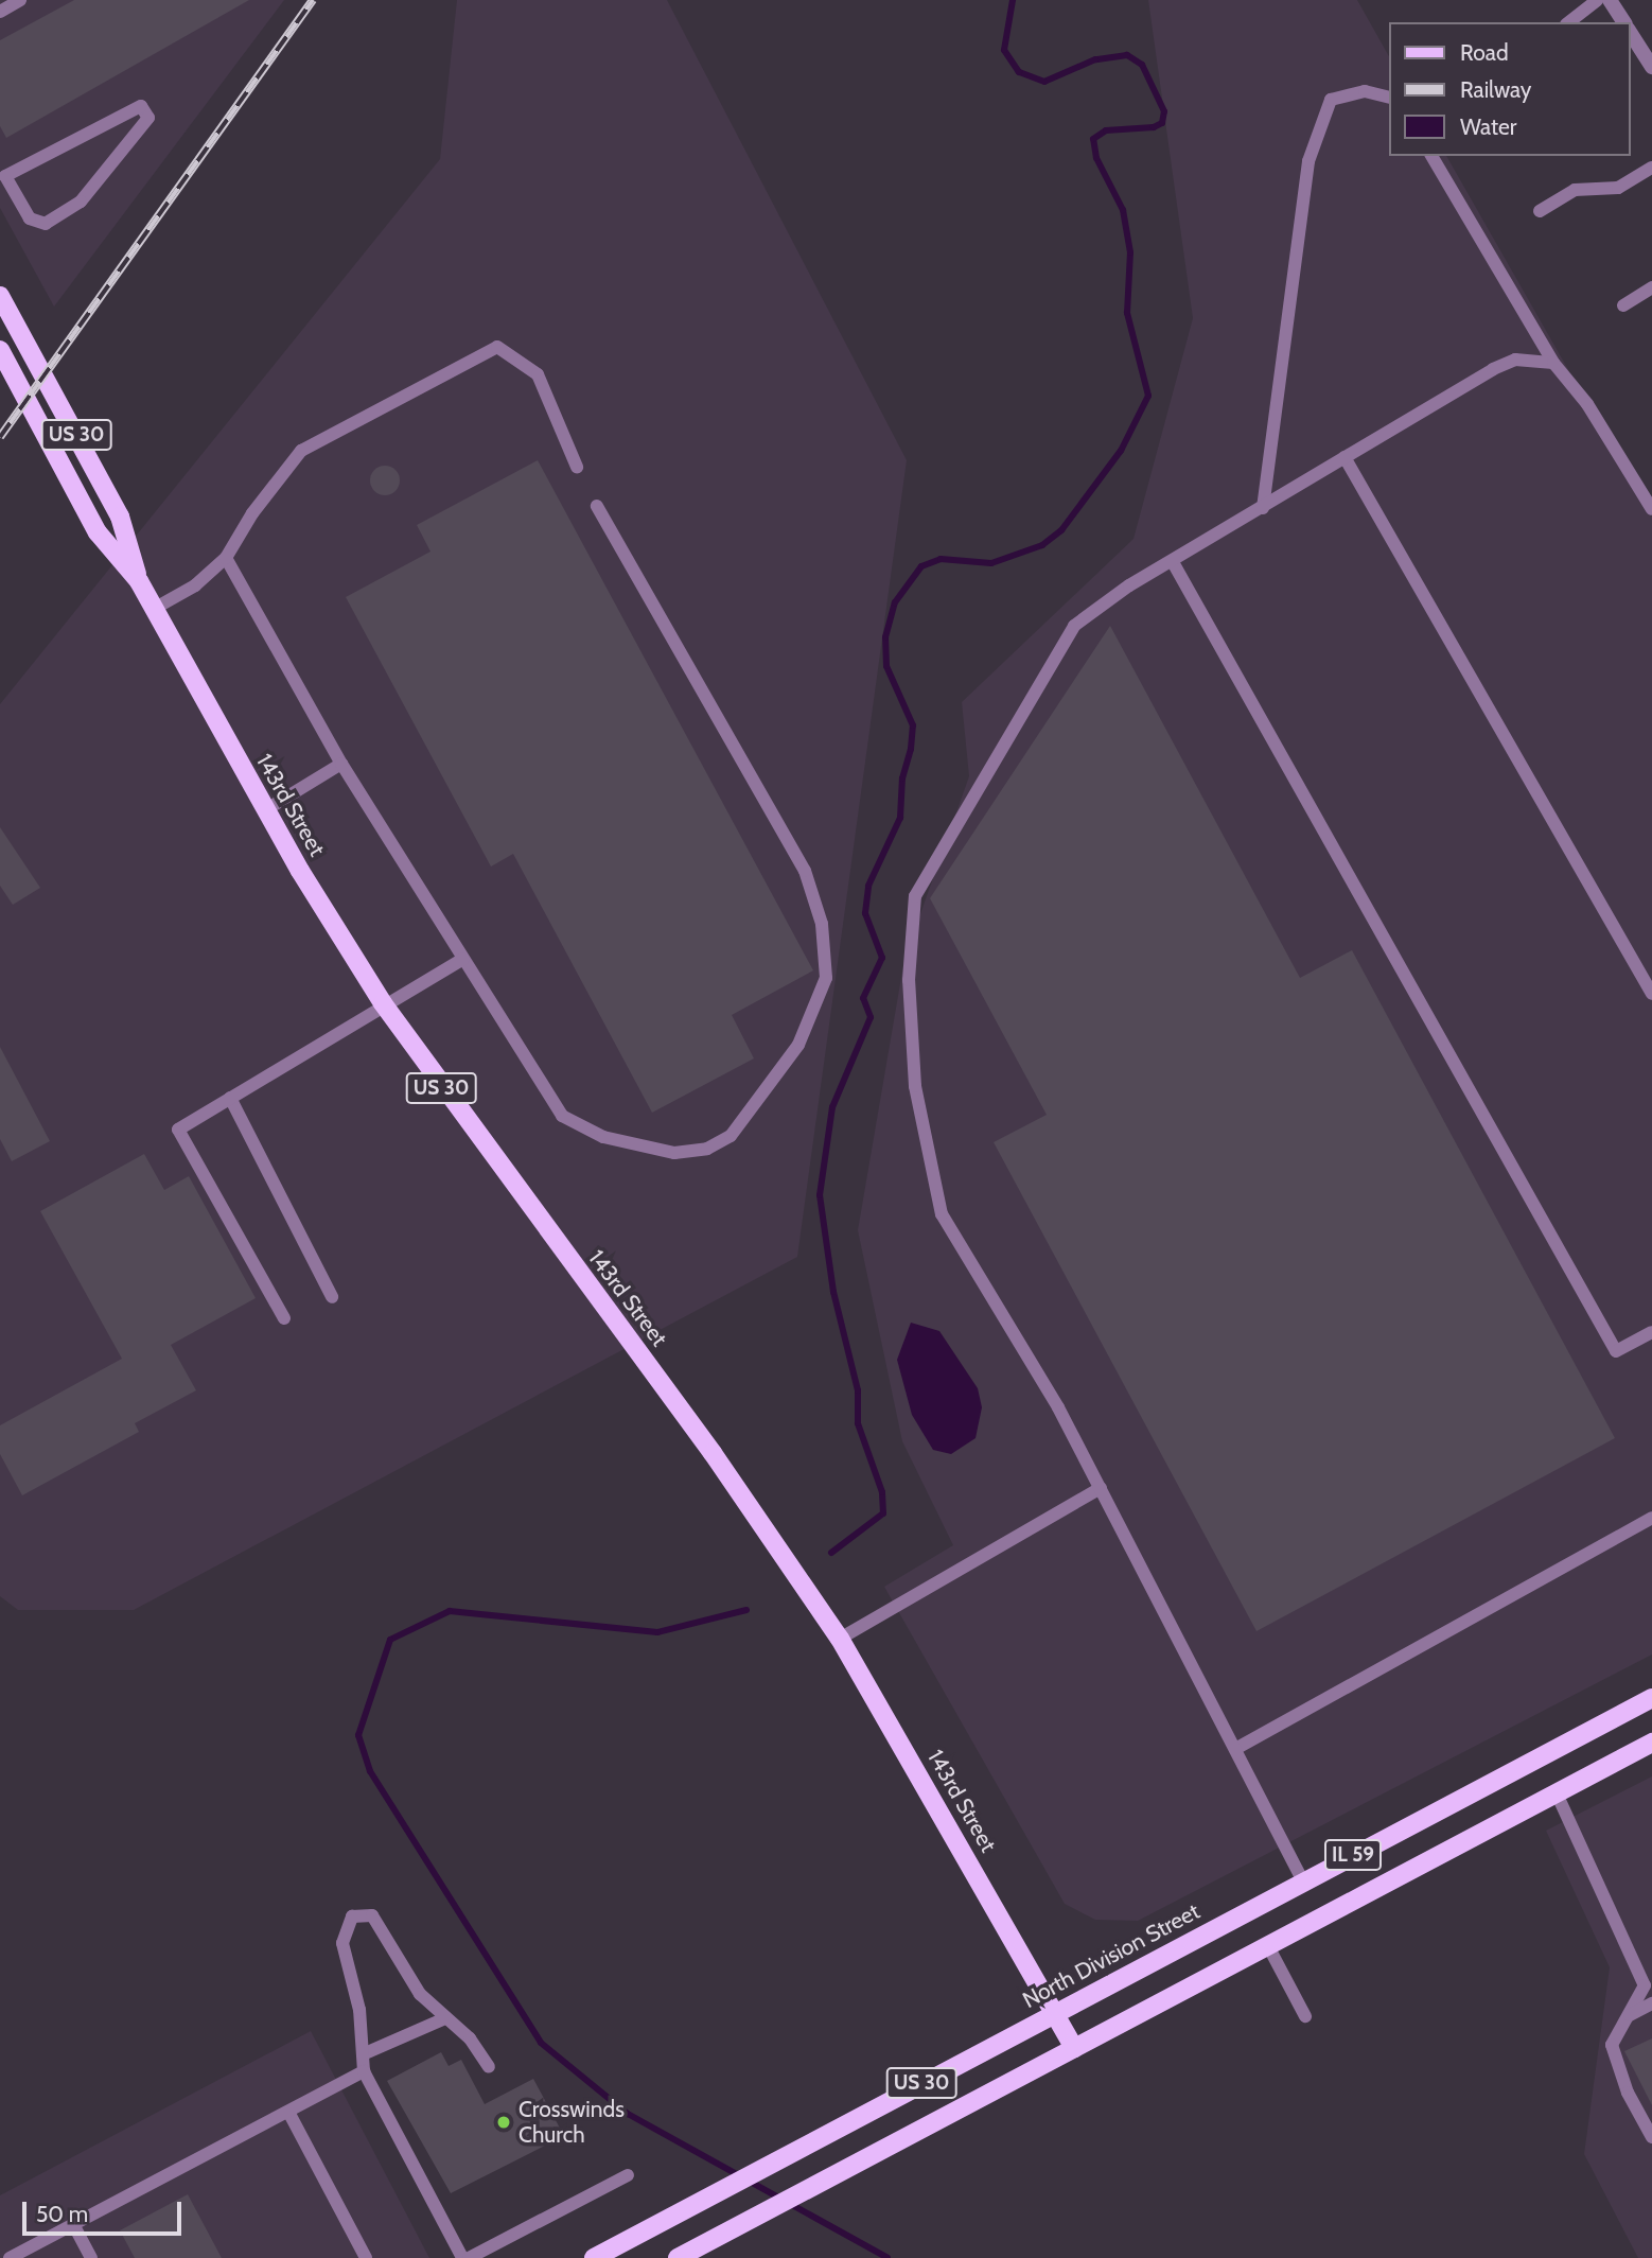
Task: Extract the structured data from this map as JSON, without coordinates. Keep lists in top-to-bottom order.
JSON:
{
  "streets": {
    "main road": [
      "US 30",
      "143rd Street",
      "IL 59",
      "North Division Street"
    ]
  },
  "crossings": [
    ["US 30", "143rd Street"],
    ["US 30", "IL 59"],
    ["143rd Street", "IL 59"],
    ["143rd Street", "North Division Street"]
  ],
  "places": ["Crosswinds Church"],
  "legend": ["Road", "Railway", "Water"],
  "scale_bar": "50 m"
}
